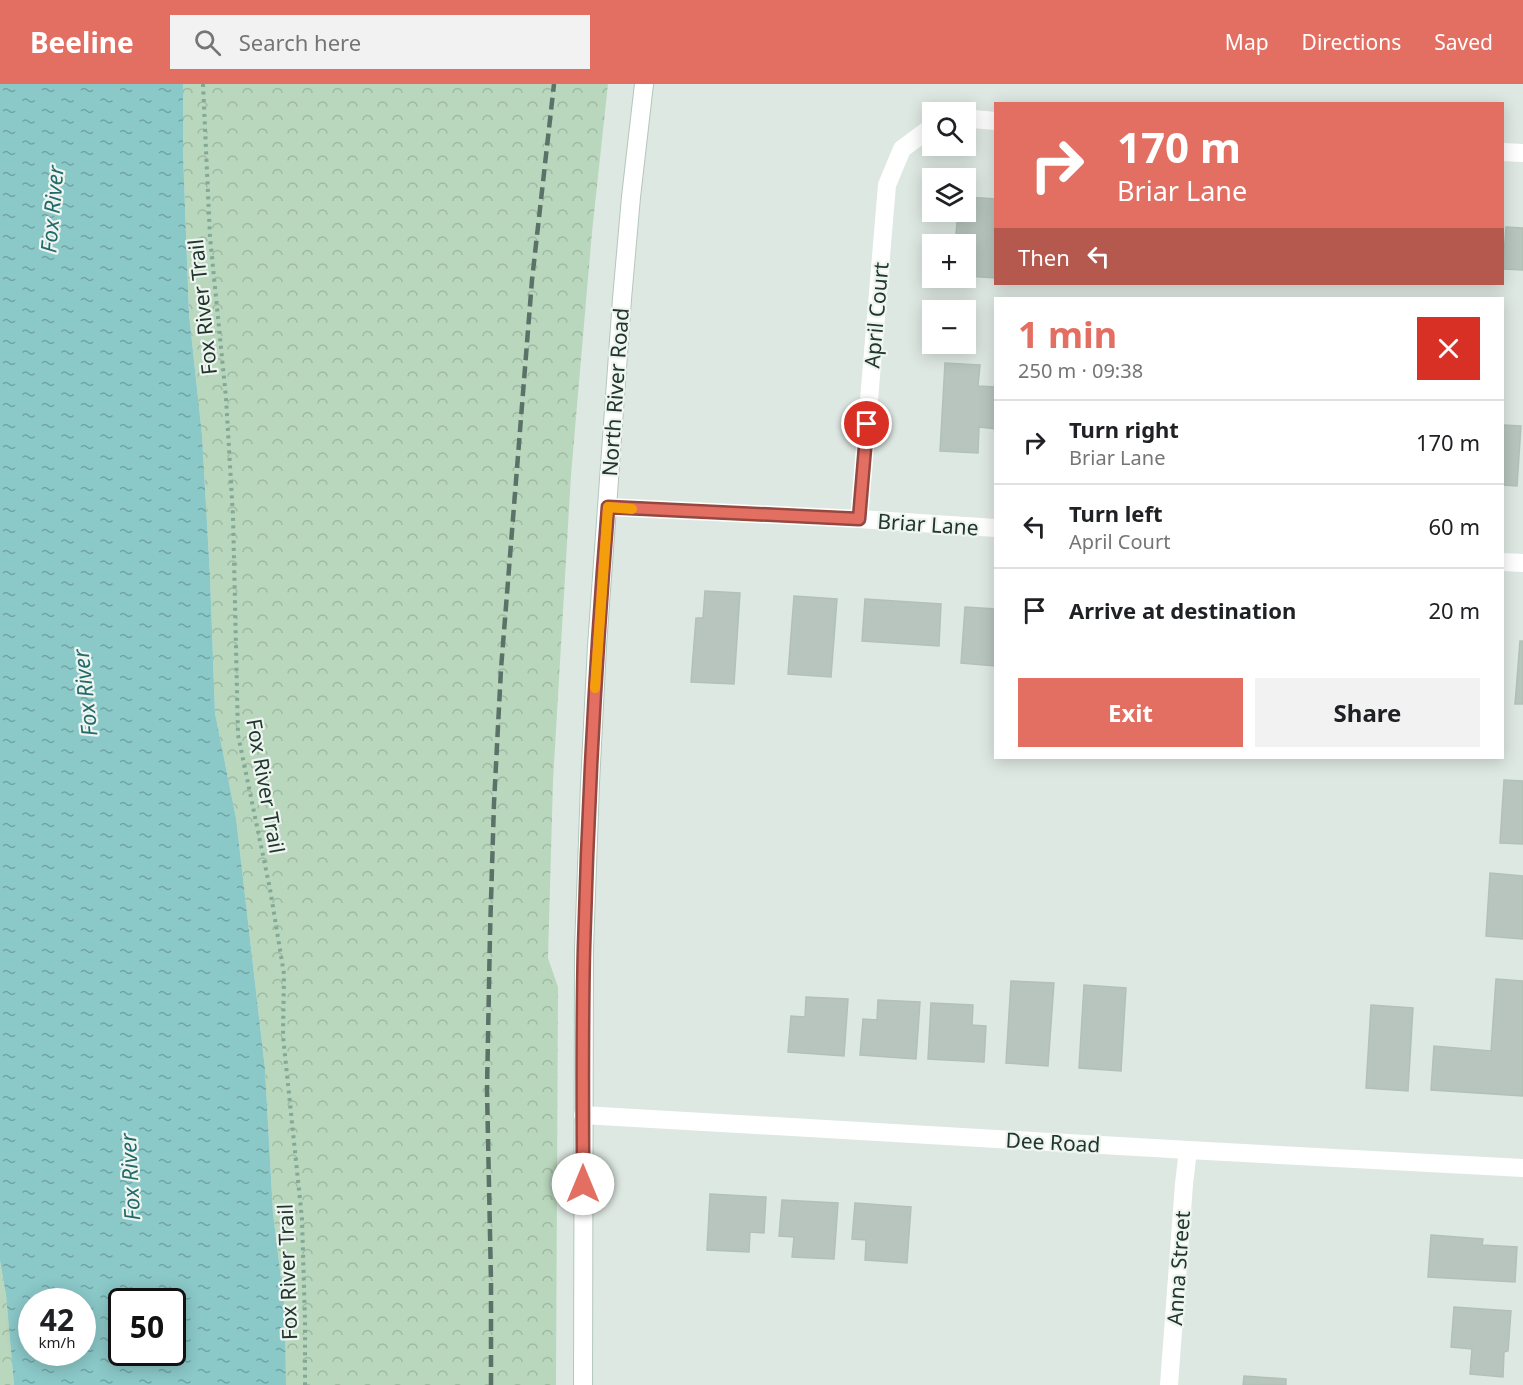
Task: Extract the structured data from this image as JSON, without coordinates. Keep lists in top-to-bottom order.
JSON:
{
  "streets": {
    "street": [
      "April Court",
      "North River Road",
      "Briar Lane",
      "Dee Road",
      "Anna Street"
    ],
    "path": ["Fox River Trail"]
  },
  "crossings": [
    ["April Court", "Briar Lane"],
    ["North River Road", "Briar Lane"],
    ["North River Road", "Dee Road"],
    ["Dee Road", "Anna Street"]
  ],
  "water": ["Fox River"],
  "page": {
    "header": "Beeline",
    "search": "Search here",
    "nav": ["Map", "Directions", "Saved"],
    "map_buttons": ["+", "−"],
    "turn": ["170 m", "Briar Lane"],
    "then": "Then",
    "heading": ["1 min", "250 m · 09:38"],
    "list": [
      {
        "name": "Turn right",
        "note": "Briar Lane",
        "value": "170 m"
      },
      {
        "name": "Turn left",
        "note": "April Court",
        "value": "60 m"
      },
      {
        "name": "Arrive at destination",
        "value": "20 m"
      }
    ],
    "buttons": ["Exit", "Share"],
    "speed": "42 km/h",
    "limit": "50"
  }
}
